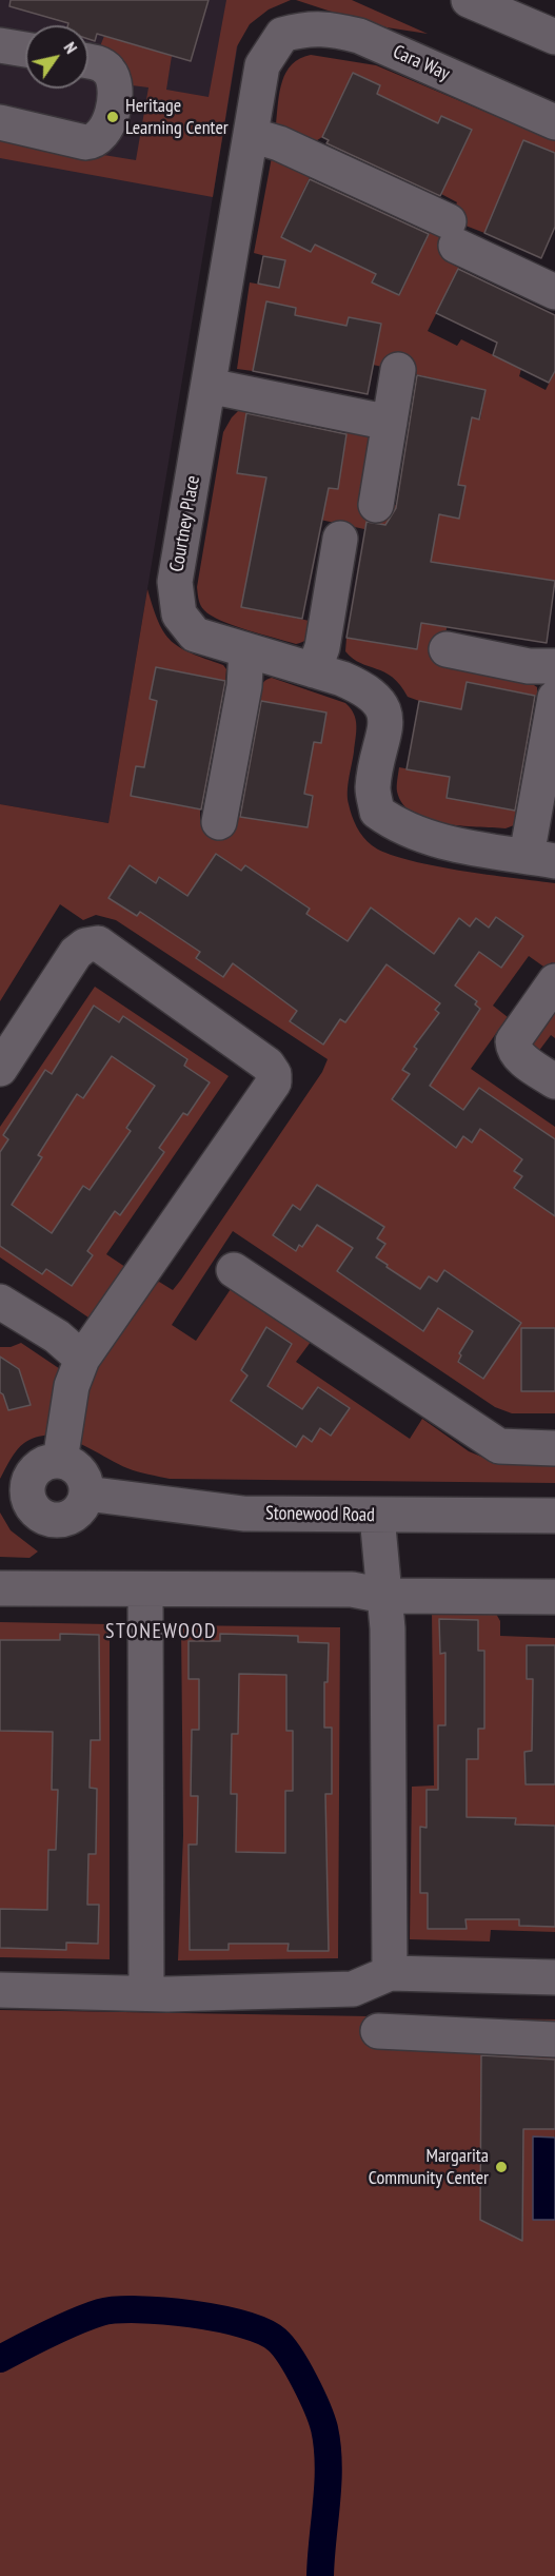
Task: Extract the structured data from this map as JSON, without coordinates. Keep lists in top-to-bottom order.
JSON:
{
  "streets": {
    "street": ["Cara Way", "Courtney Place", "Stonewood Road"]
  },
  "crossings": [
    ["Cara Way", "Courtney Place"]
  ],
  "districts": ["STONEWOOD"],
  "places": ["Heritage Learning Center", "Margarita Community Center"],
  "north": "top right"
}
